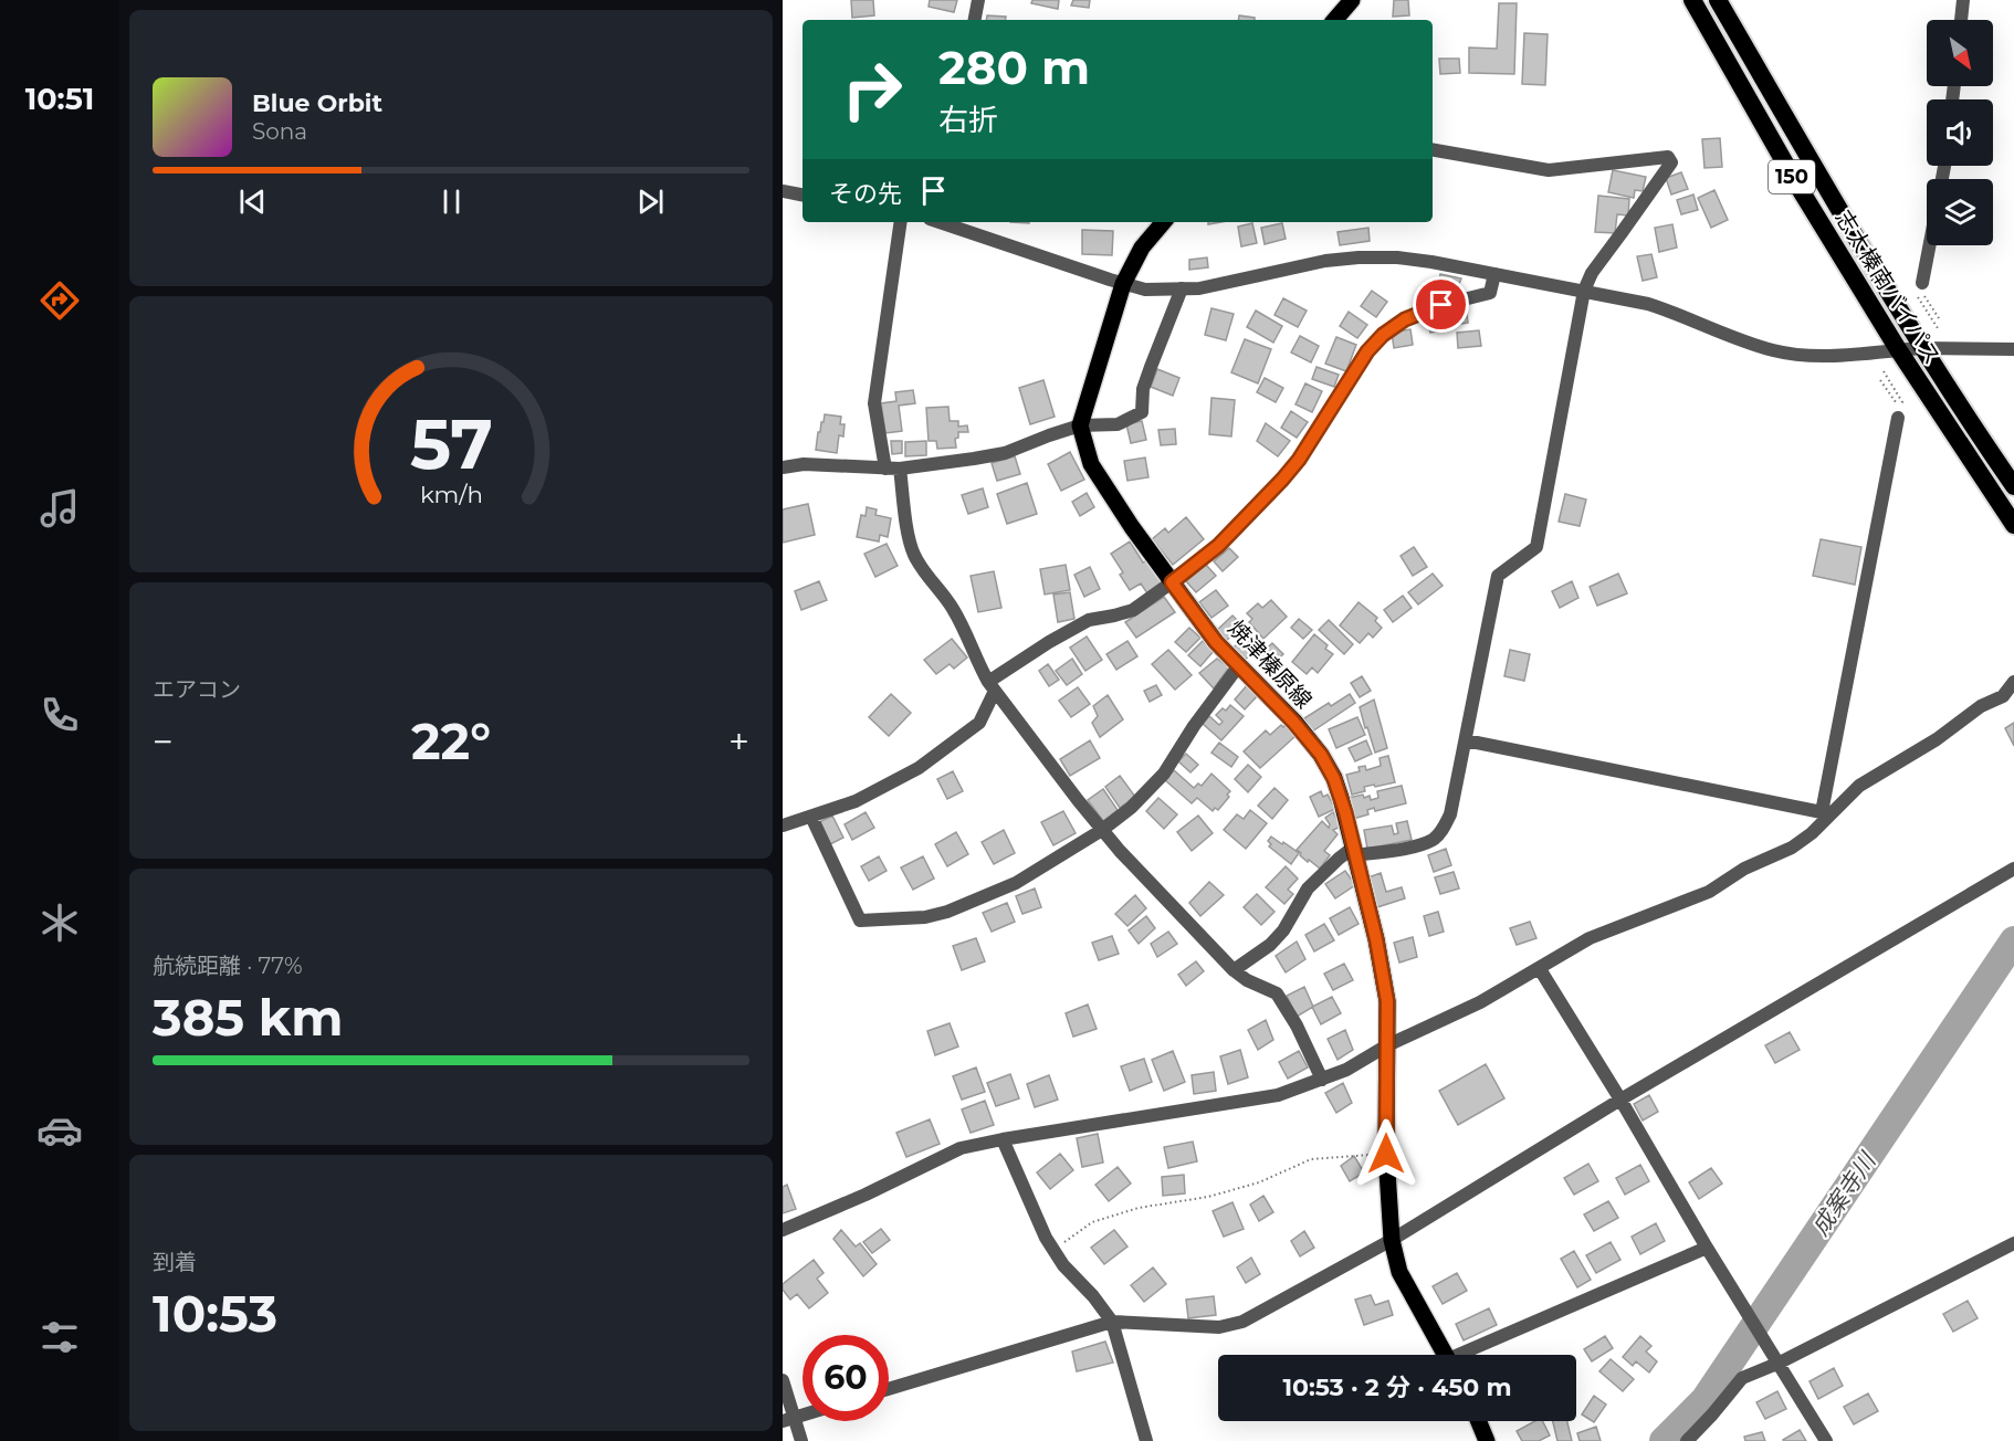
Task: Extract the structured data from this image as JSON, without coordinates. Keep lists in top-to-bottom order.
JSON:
{
  "streets": {
    "highway": ["150", "志太榛南バイパス"],
    "main road": ["焼津榛原線"]
  },
  "water": ["成案寺川"],
  "north": "bottom right",
  "page": {
    "tabs": "10:51",
    "turn": ["280 m", "右折"],
    "song": ["Blue Orbit", "Sona"],
    "then": "その先",
    "tile": [
      "エアコン",
      ["航続距離 · 77%", "385 km"],
      ["到着", "10:53"]
    ],
    "heat": ["−", "22°", "+"],
    "limit": "60",
    "trip": "10:53 · 2 分 · 450 m",
    "gauge": ["57", "km/h"]
  }
}
